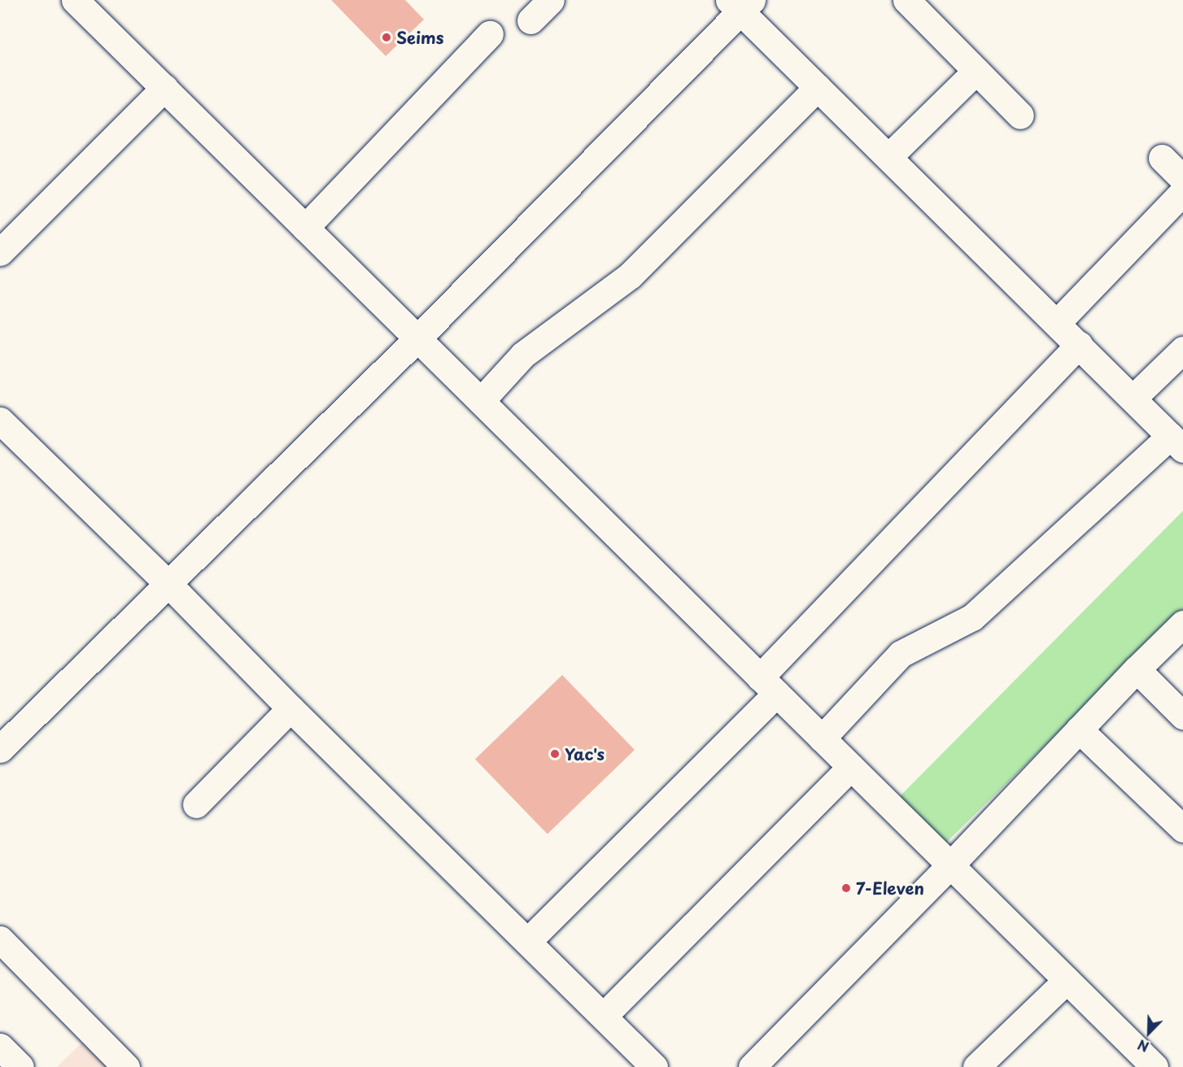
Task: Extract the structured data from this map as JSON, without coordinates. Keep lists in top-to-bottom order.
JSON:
{
  "places": ["Seims", "Yac's", "7-Eleven"],
  "north": "bottom left"
}
